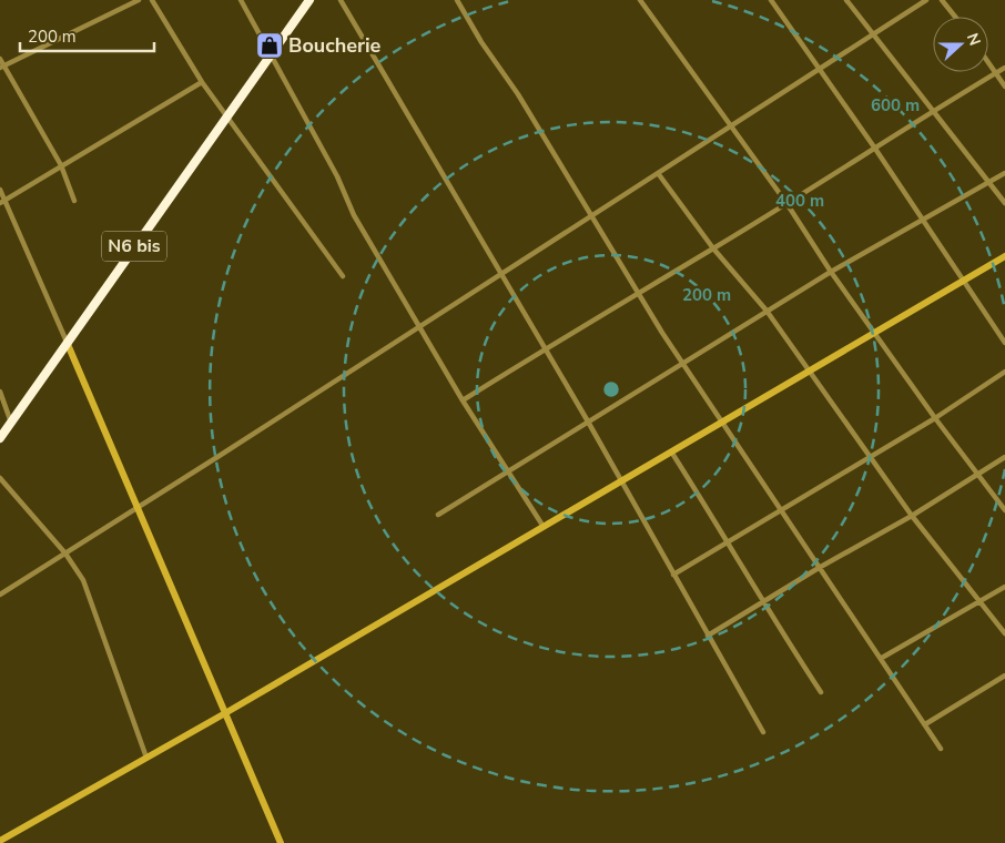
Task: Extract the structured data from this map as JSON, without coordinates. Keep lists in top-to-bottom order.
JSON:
{
  "streets": {
    "highway": ["N6 bis"]
  },
  "places": {
    "shop": ["Boucherie"]
  },
  "scale_bar": "200 m",
  "north": "right",
  "rings": ["600 m", "400 m", "200 m"]
}
